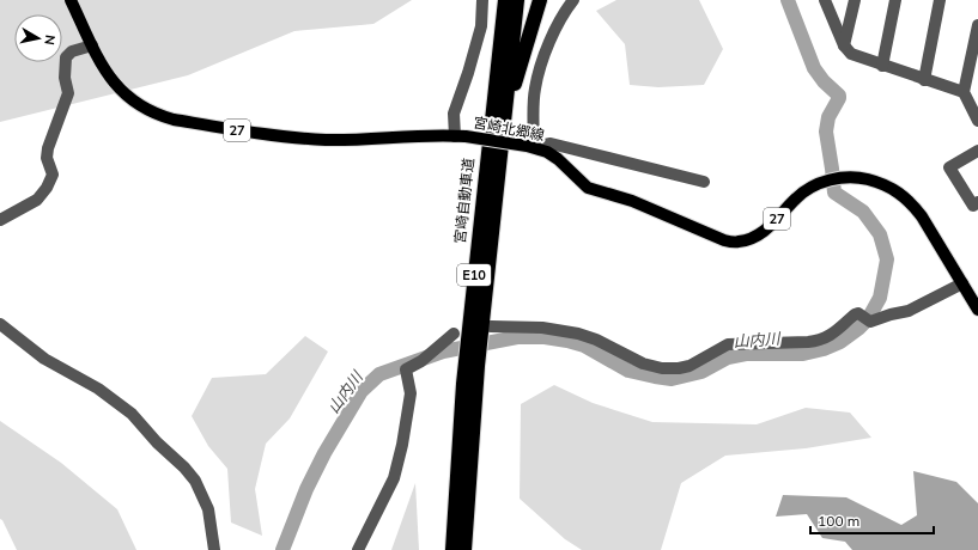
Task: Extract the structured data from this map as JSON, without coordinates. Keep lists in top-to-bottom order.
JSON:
{
  "streets": {
    "highway": ["宮崎自動車道", "E10"],
    "main road": ["宮崎北郷線", "27"]
  },
  "water": ["山内川"],
  "scale_bar": "100 m",
  "north": "right"
}
